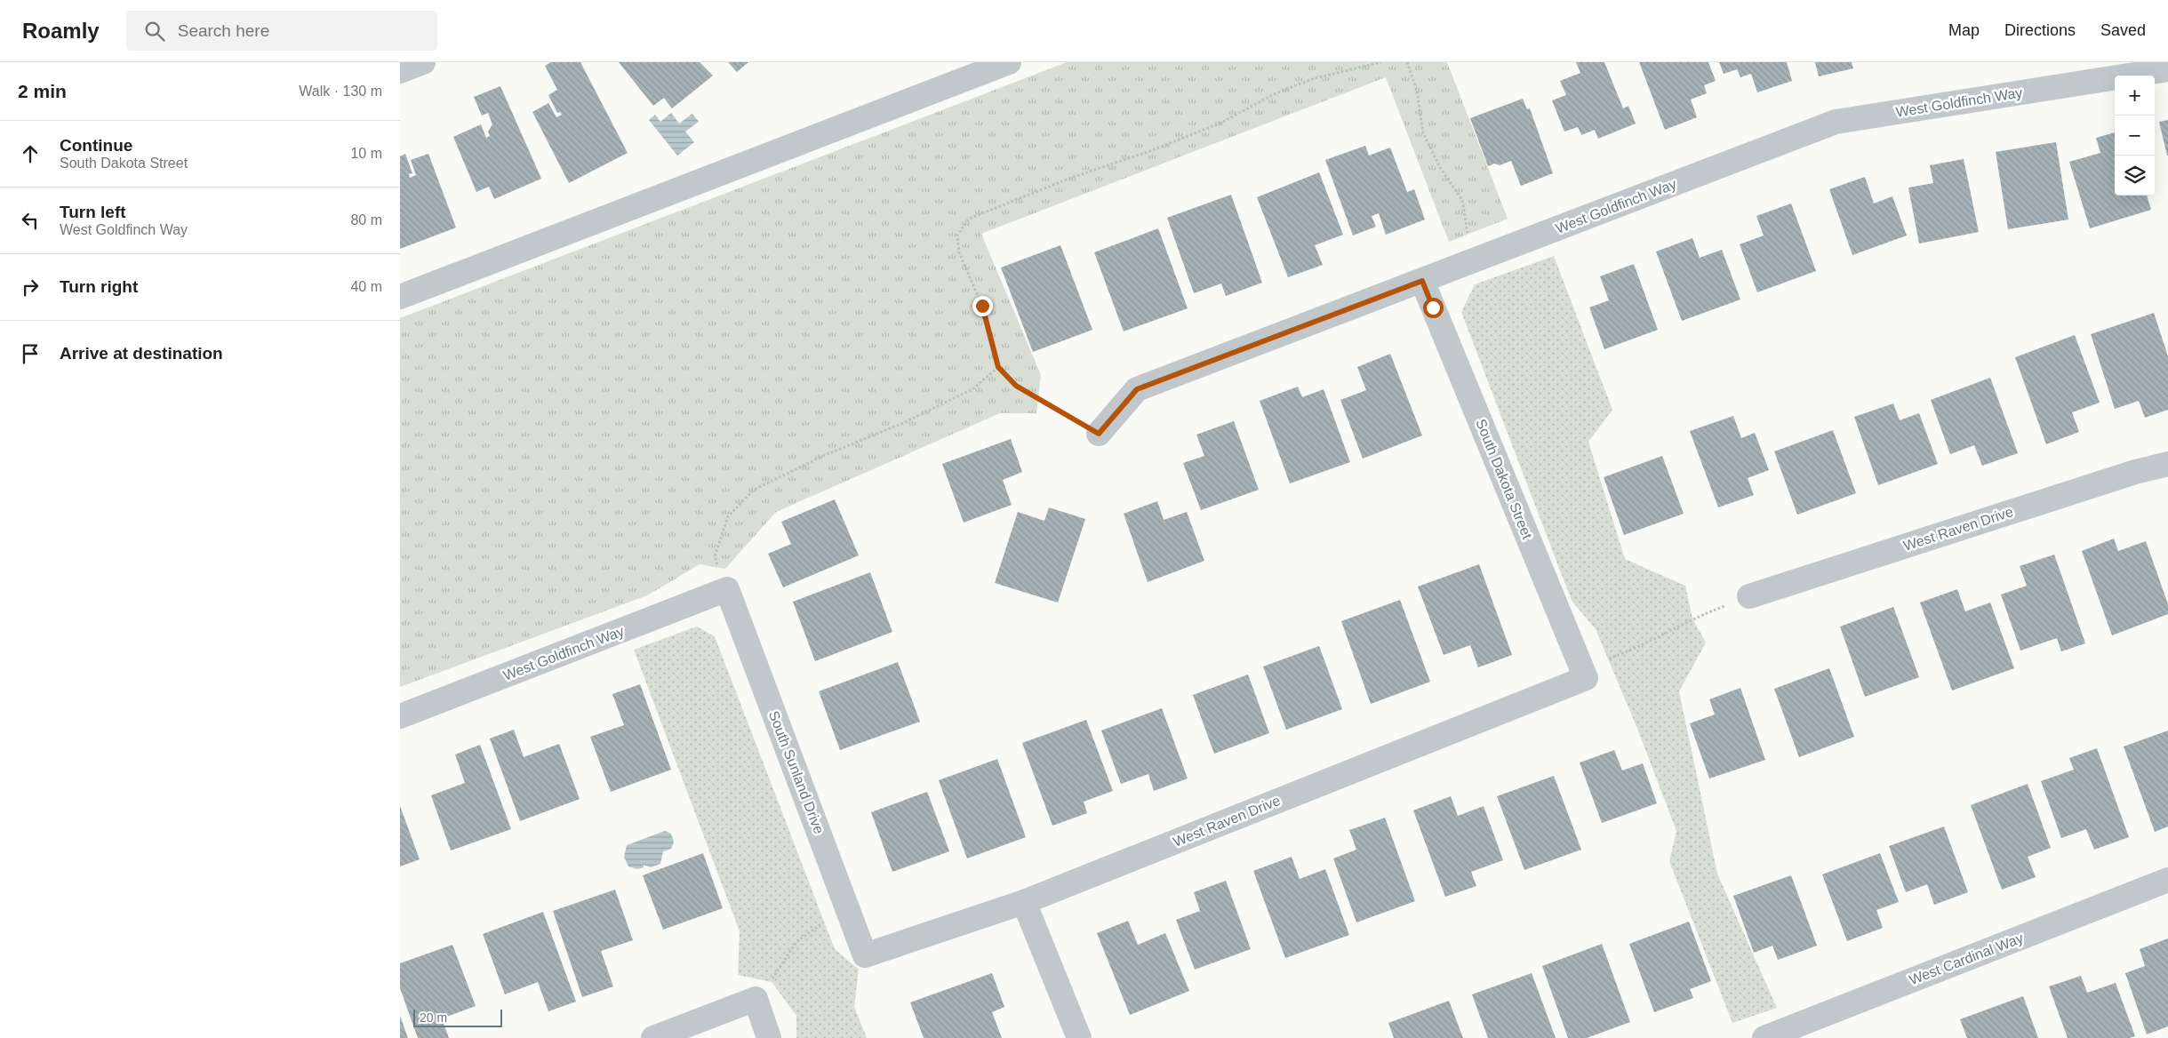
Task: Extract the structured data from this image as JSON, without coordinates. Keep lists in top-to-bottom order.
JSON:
{
  "streets": {
    "street": [
      "West Goldfinch Way",
      "South Dakota Street",
      "West Raven Drive",
      "South Sunland Drive",
      "West Cardinal Way"
    ]
  },
  "crossings": [
    ["West Goldfinch Way", "South Dakota Street"],
    ["West Goldfinch Way", "South Sunland Drive"],
    ["South Dakota Street", "West Raven Drive"],
    ["West Raven Drive", "South Sunland Drive"]
  ],
  "scale_bar": "20 m",
  "page": {
    "header": "Roamly",
    "search": "Search here",
    "nav": ["Map", "Directions", "Saved"],
    "heading": ["2 min", "Walk · 130 m"],
    "map_buttons": ["+", "−"],
    "list": [
      ["Continue", "South Dakota Street", "10 m"],
      ["Turn left", "West Goldfinch Way", "80 m"],
      ["Turn right", "40 m"],
      "Arrive at destination"
    ],
    "scale": "20 m"
  }
}
